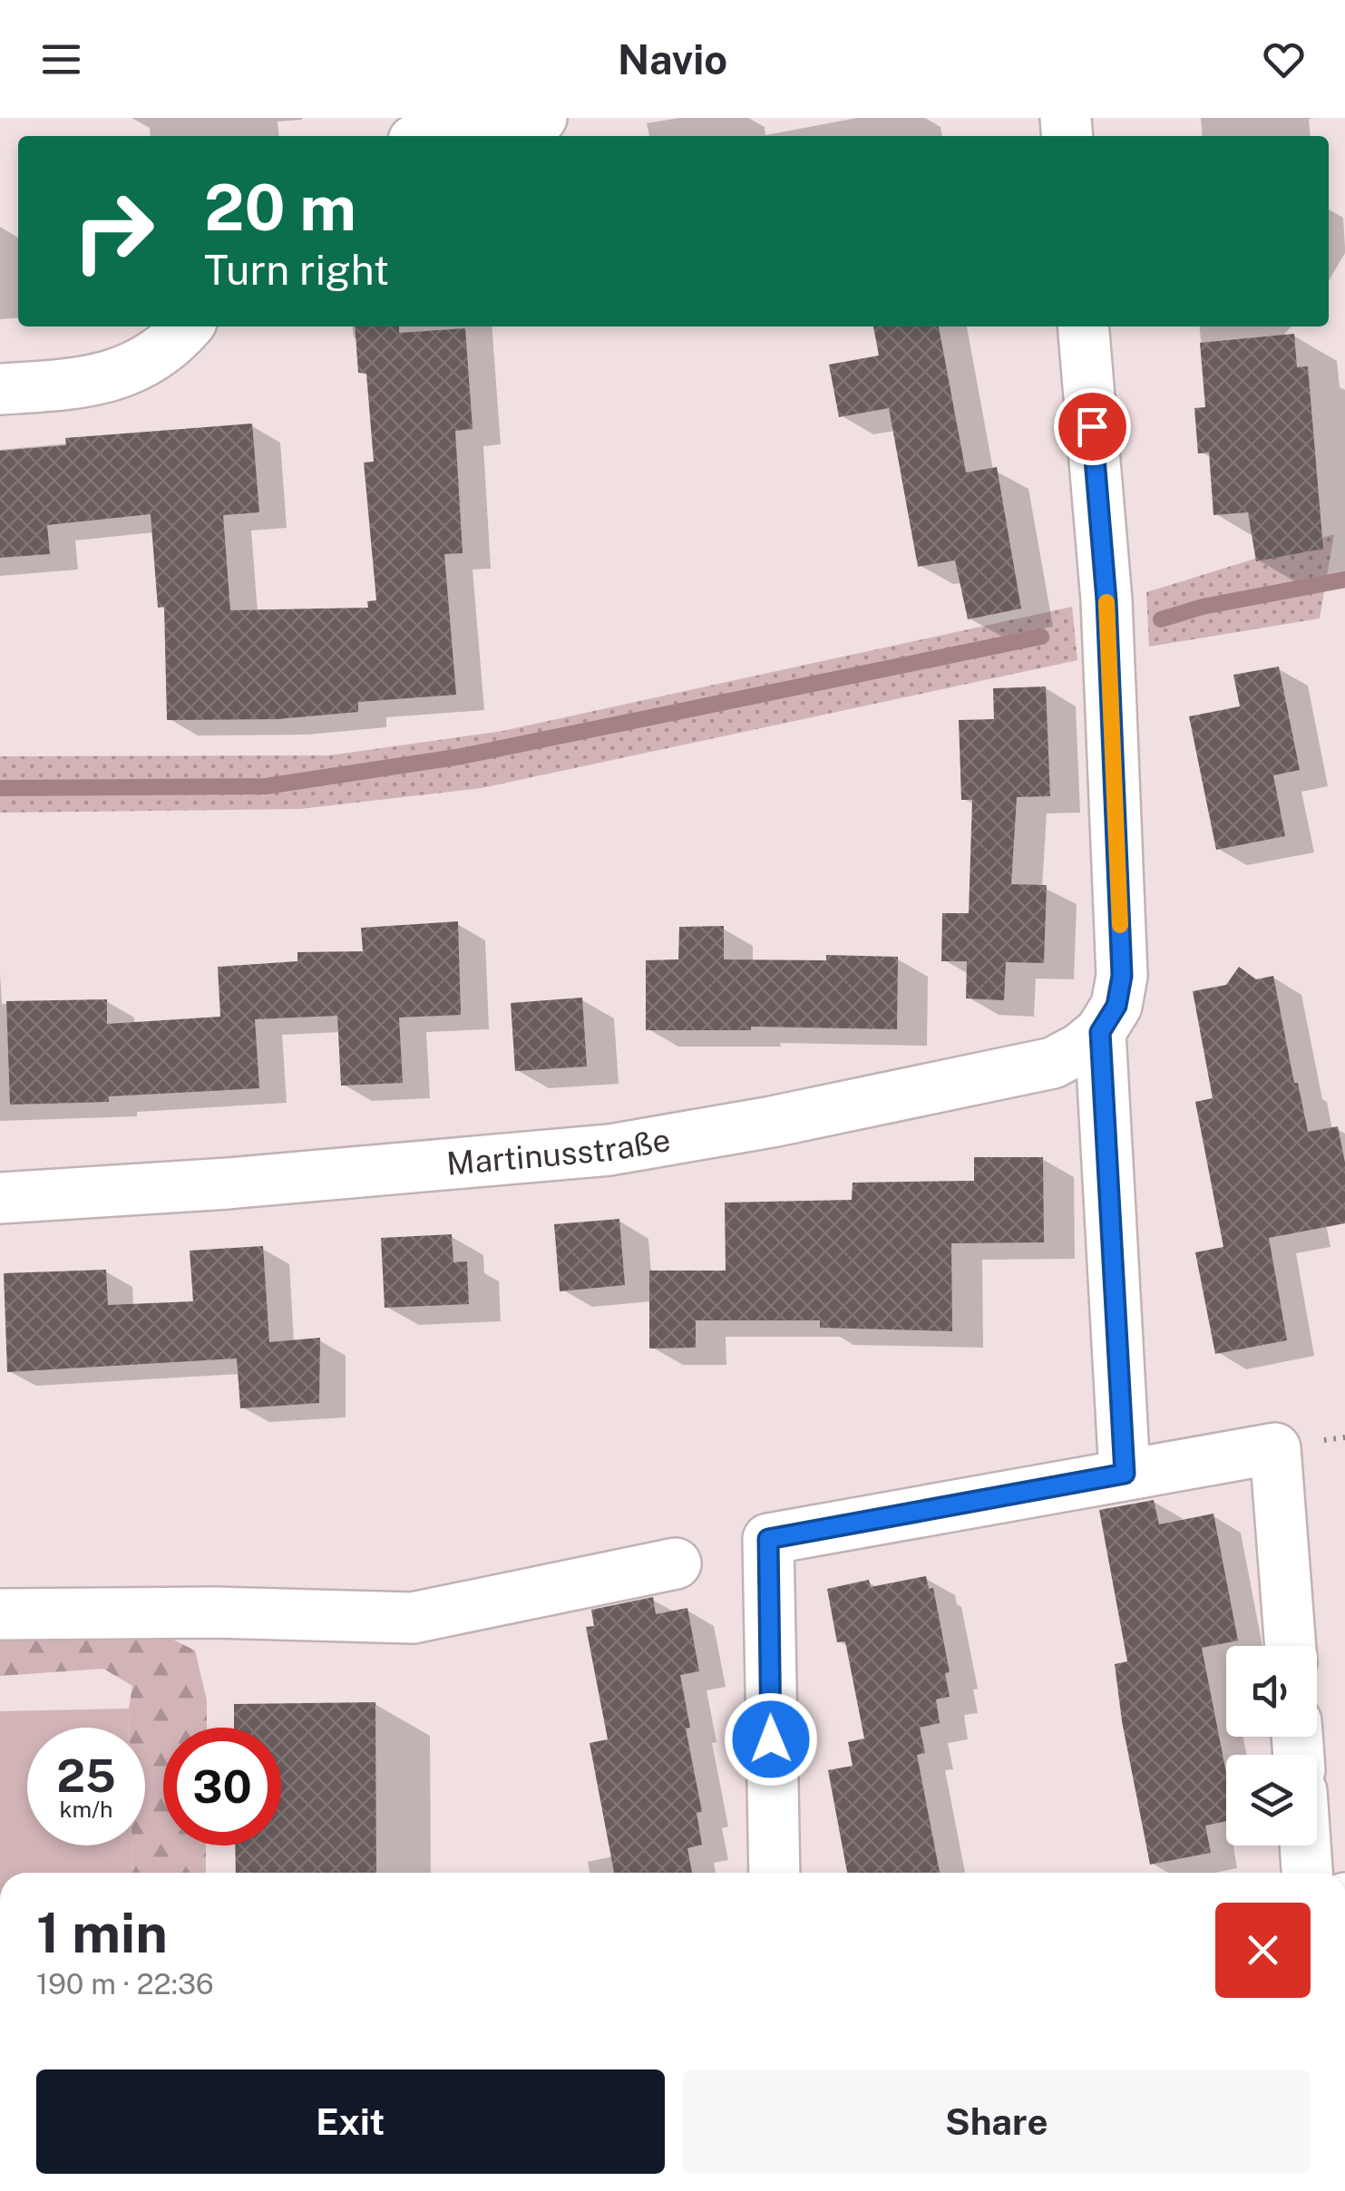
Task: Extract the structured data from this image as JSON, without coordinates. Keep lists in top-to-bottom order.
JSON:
{
  "streets": {
    "street": ["Martinusstraße"]
  },
  "page": {
    "header": "Navio",
    "turn": ["20 m", "Turn right"],
    "speed": "25 km/h",
    "limit": "30",
    "heading": ["1 min", "190 m · 22:36"],
    "buttons": ["Exit", "Share"]
  }
}
